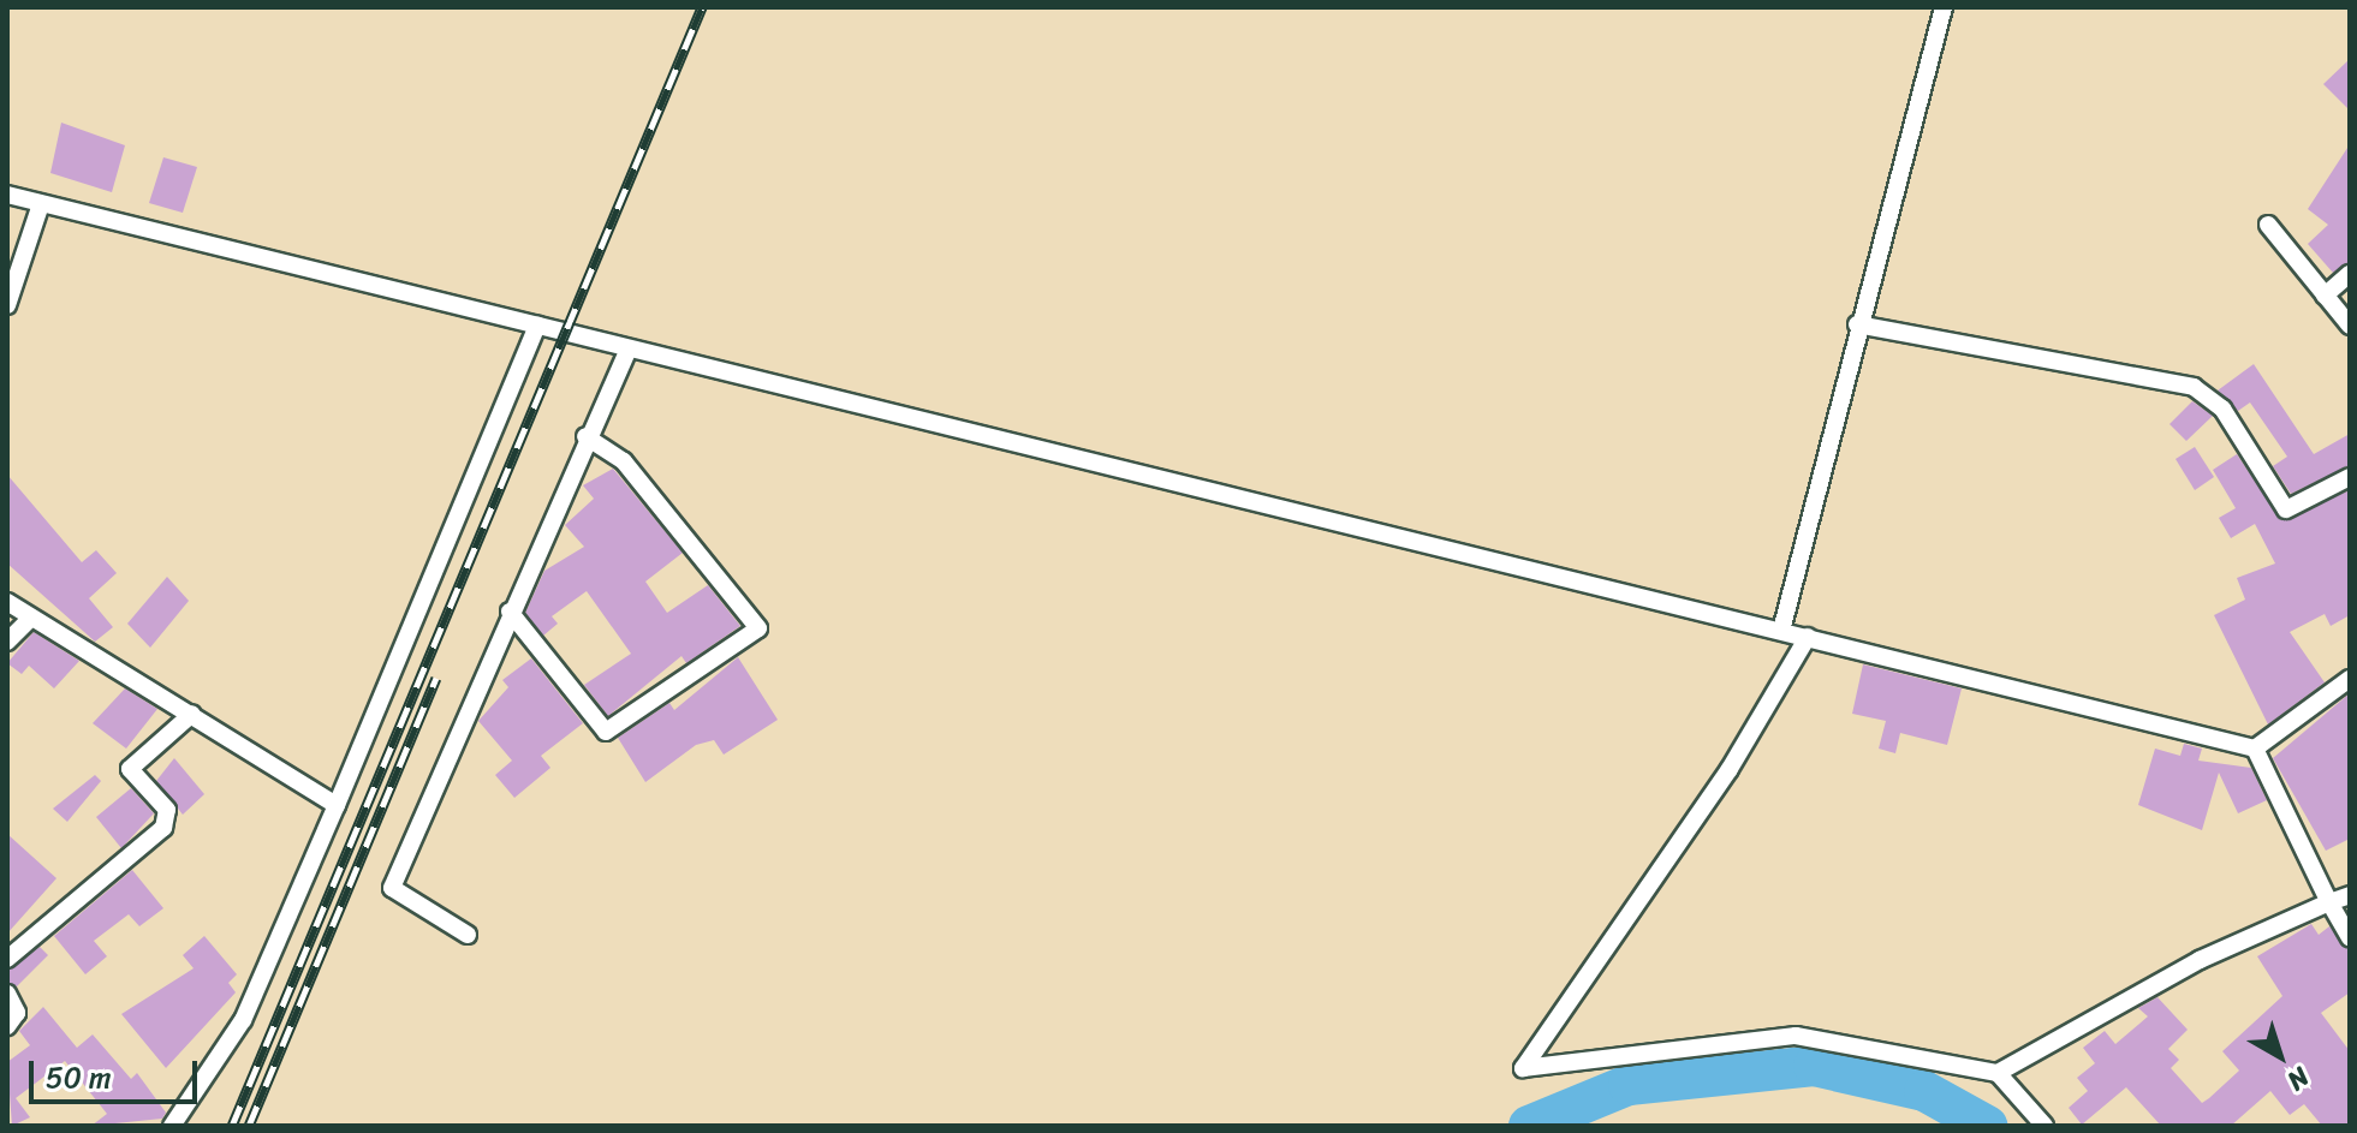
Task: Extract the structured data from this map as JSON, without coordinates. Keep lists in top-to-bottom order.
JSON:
{
  "scale_bar": "50 m",
  "north": "bottom right"
}
